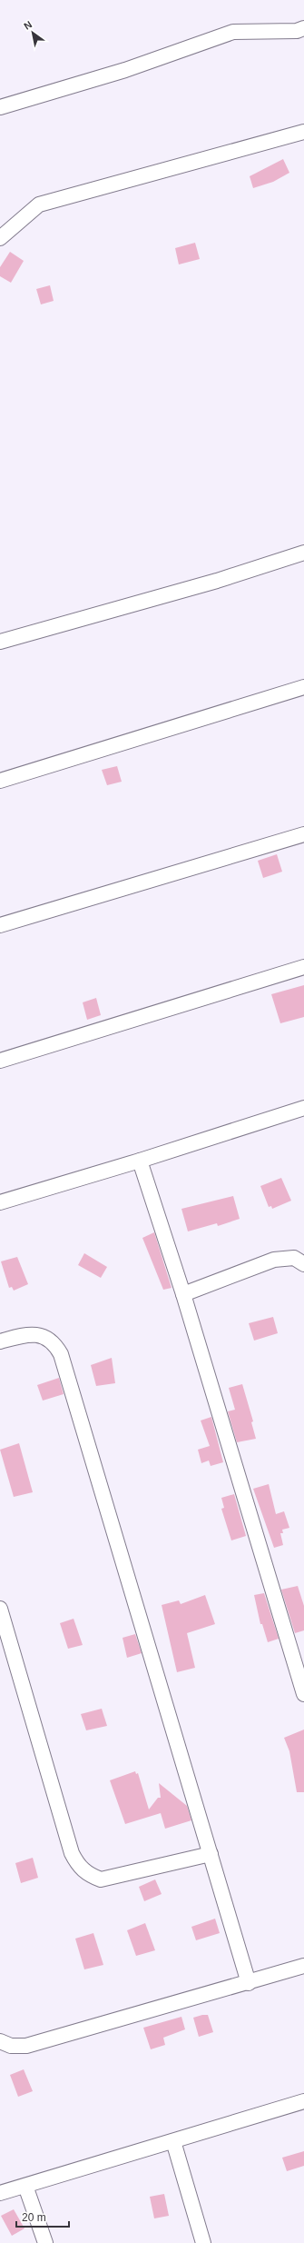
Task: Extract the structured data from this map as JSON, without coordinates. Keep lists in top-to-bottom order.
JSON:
{
  "scale_bar": "20 m",
  "north": "top left"
}
